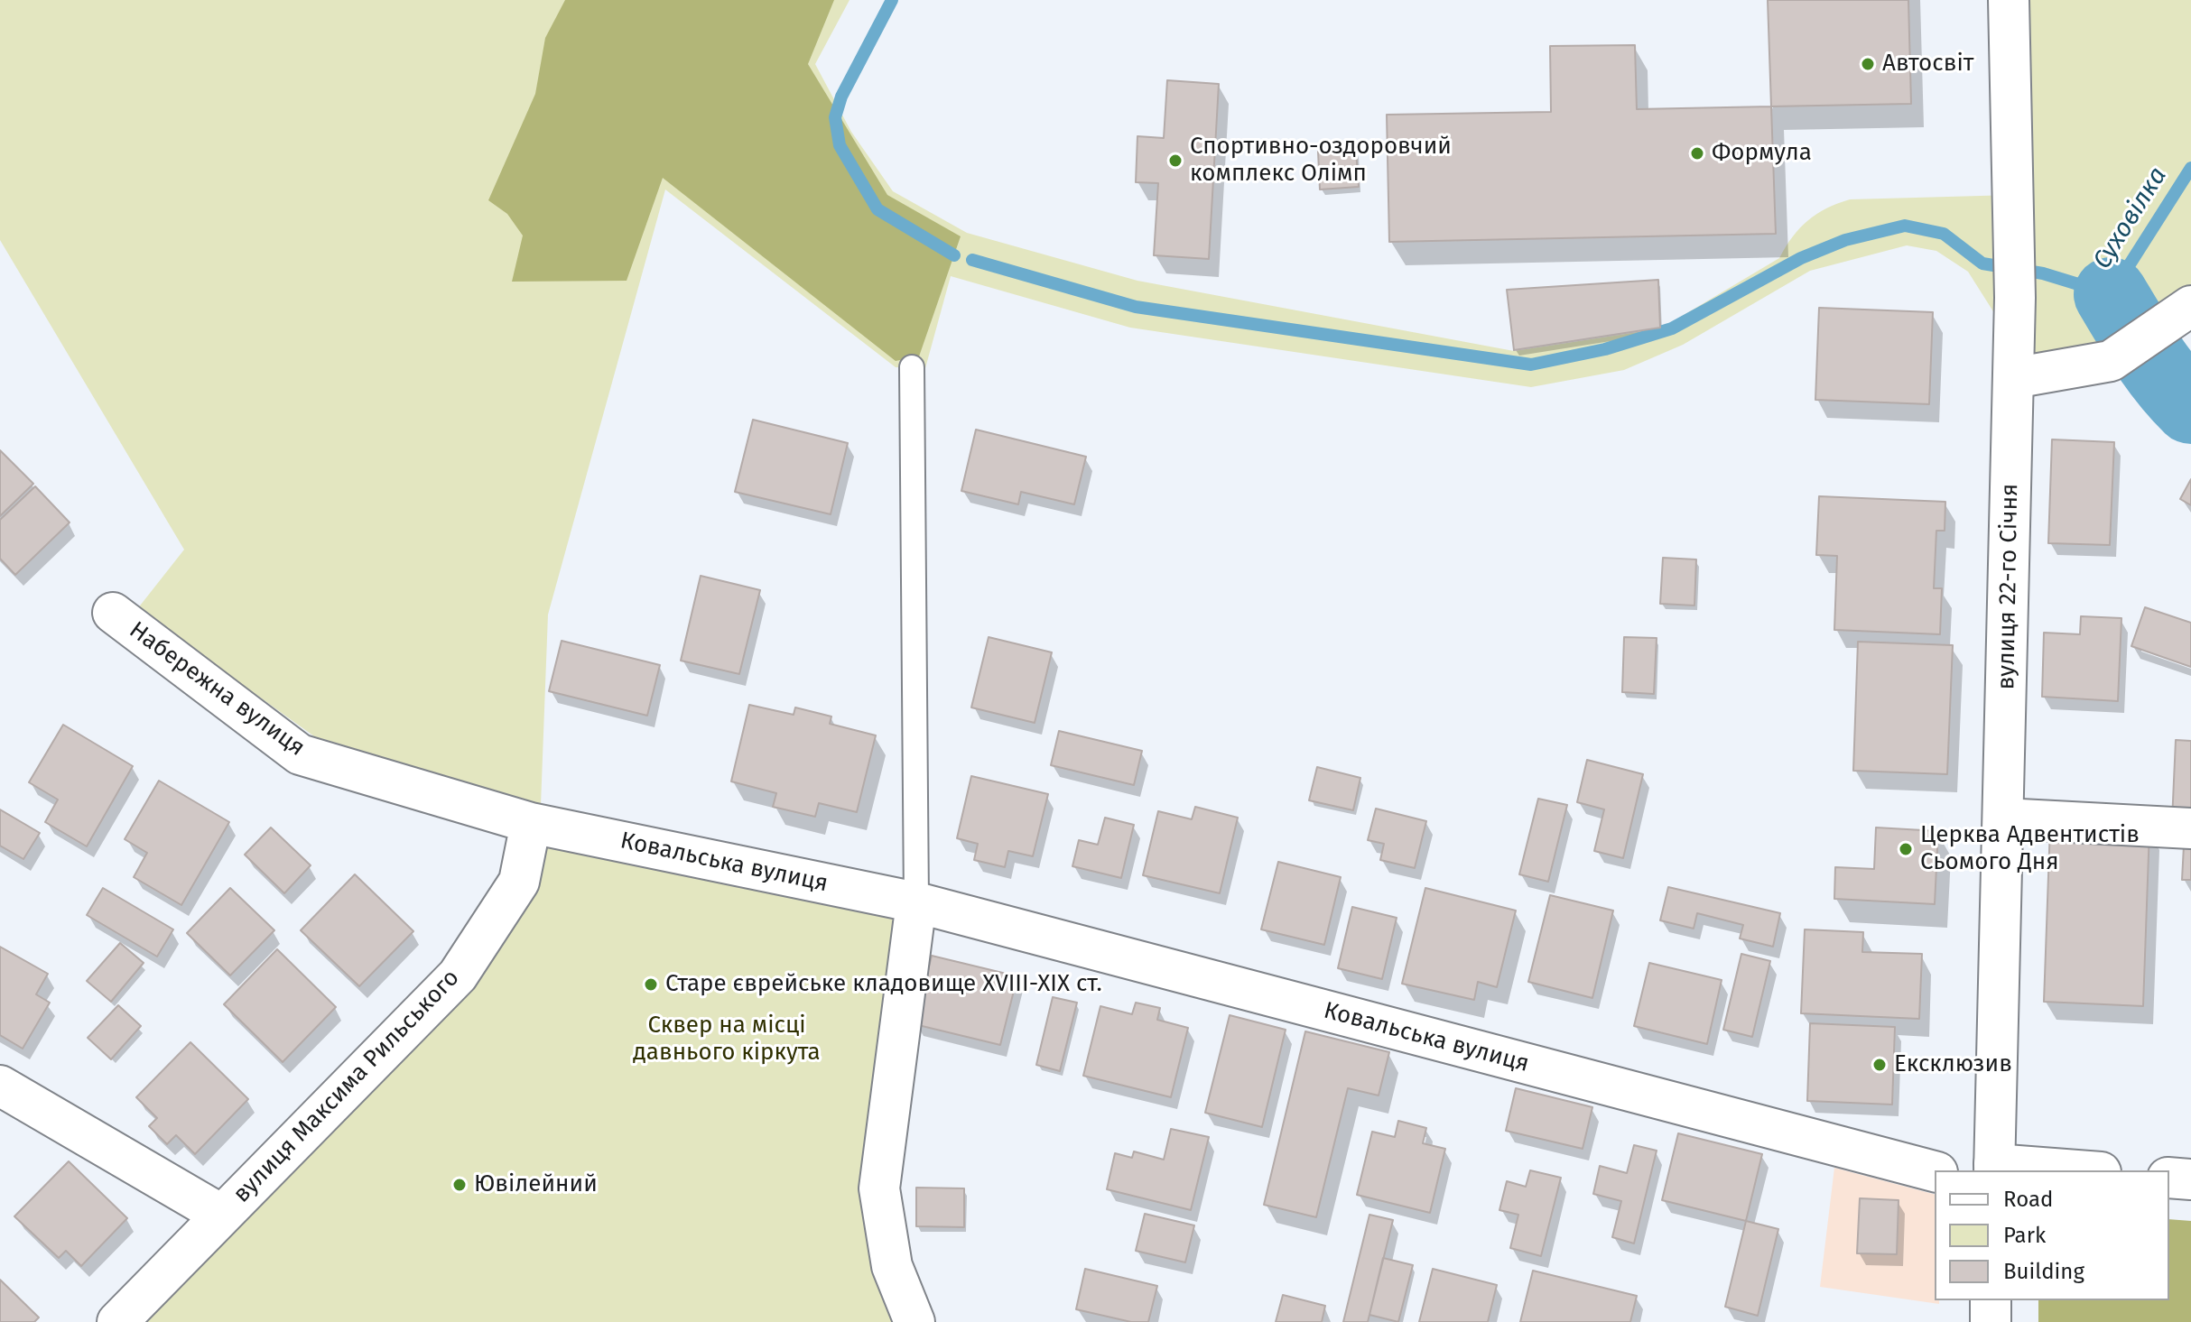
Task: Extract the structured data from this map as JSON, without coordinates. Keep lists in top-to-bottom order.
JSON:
{
  "streets": {
    "street": [
      "вулиця 22-го Січня",
      "Набережна вулиця",
      "Ковальська вулиця",
      "вулиця Максима Рильського"
    ]
  },
  "crossings": [
    ["Набережна вулиця", "Ковальська вулиця"],
    ["Набережна вулиця", "вулиця Максима Рильського"],
    ["Ковальська вулиця", "вулиця Максима Рильського"]
  ],
  "water": ["Суховілка"],
  "parks": ["Сквер на місці давнього кіркута"],
  "places": [
    "Автосвіт",
    "Формула",
    "Спортивно-оздоровчий комплекс Олімп",
    "Церква Адвентистів Сьомого Дня",
    "Старе єврейське кладовище XVIII-XIX ст.",
    "Ексклюзив",
    "Ювілейний"
  ],
  "legend": ["Road", "Park", "Building"]
}
